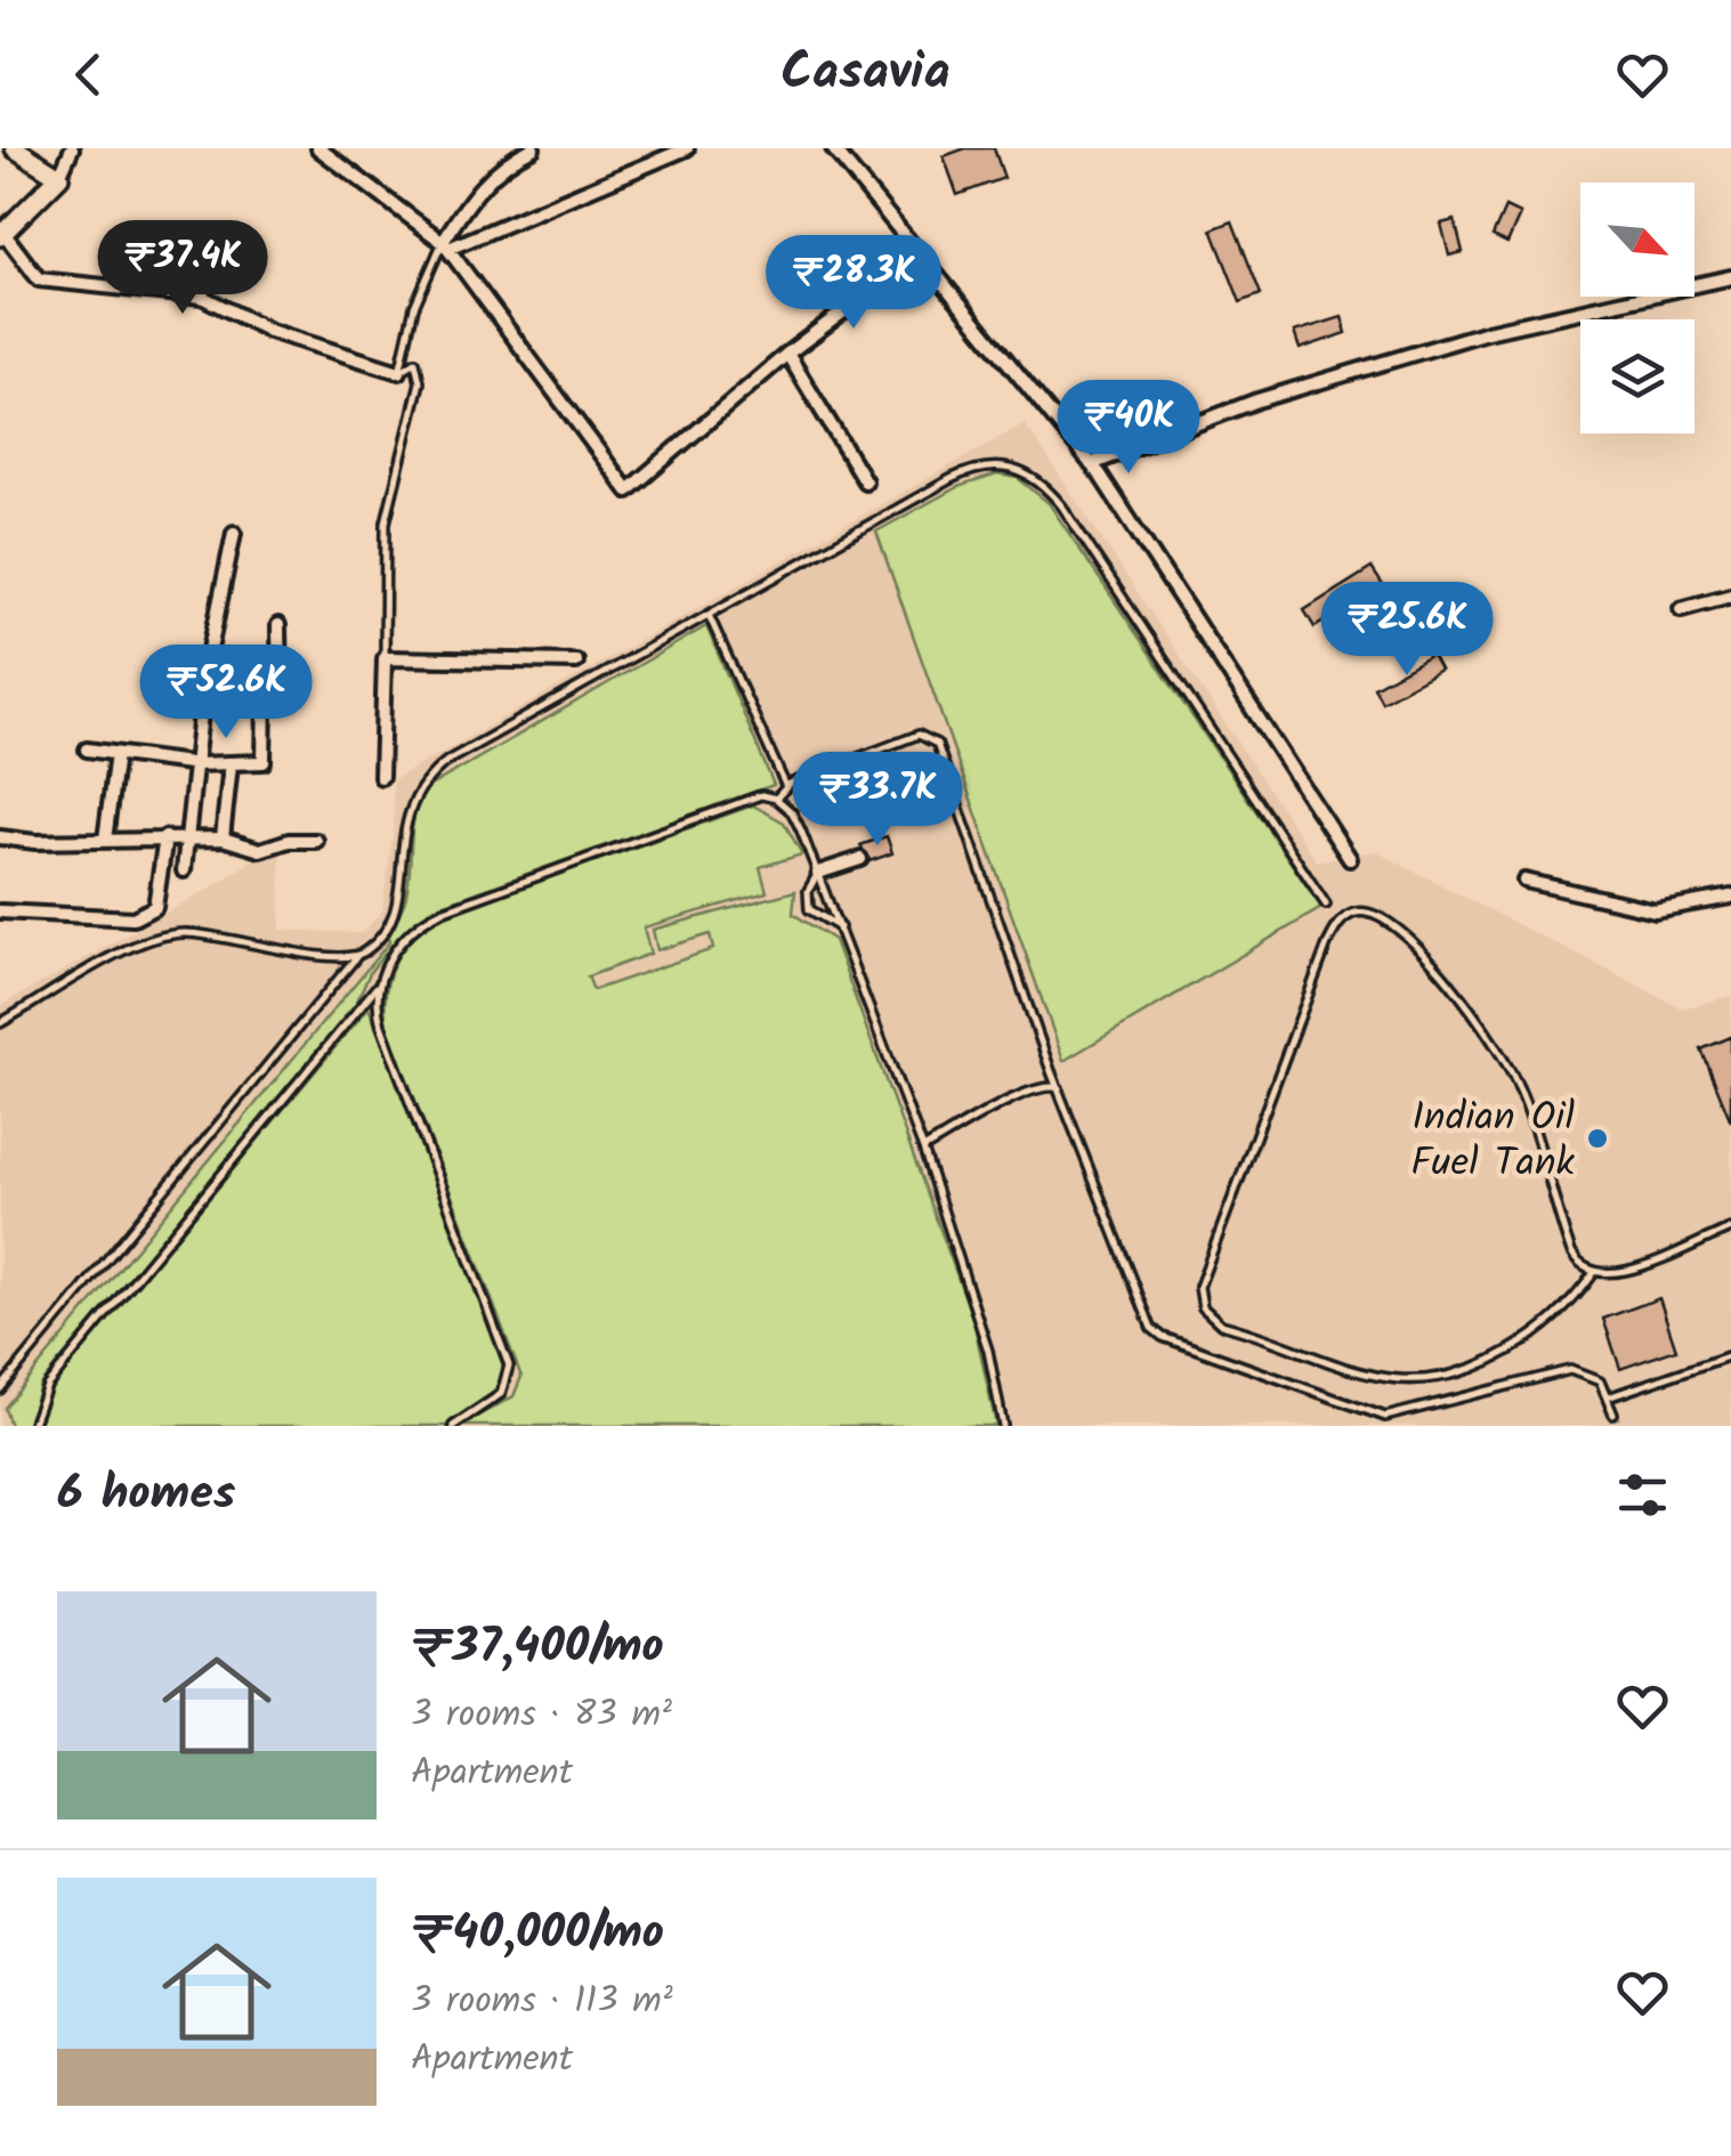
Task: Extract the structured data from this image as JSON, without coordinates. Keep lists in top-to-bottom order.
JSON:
{
  "places": ["Indian Oil Fuel Tank"],
  "north": "bottom right",
  "page": {
    "header": "Casavia",
    "price": [
      "₹37.4K",
      "₹28.3K",
      "₹40K",
      "₹25.6K",
      "₹52.6K",
      "₹33.7K"
    ],
    "heading": "6 homes",
    "list": [
      {
        "name": "₹37,400/mo",
        "note": "3 rooms · 83 m² · Apartment"
      },
      {
        "name": "₹40,000/mo",
        "note": "3 rooms · 113 m² · Apartment"
      }
    ]
  }
}
